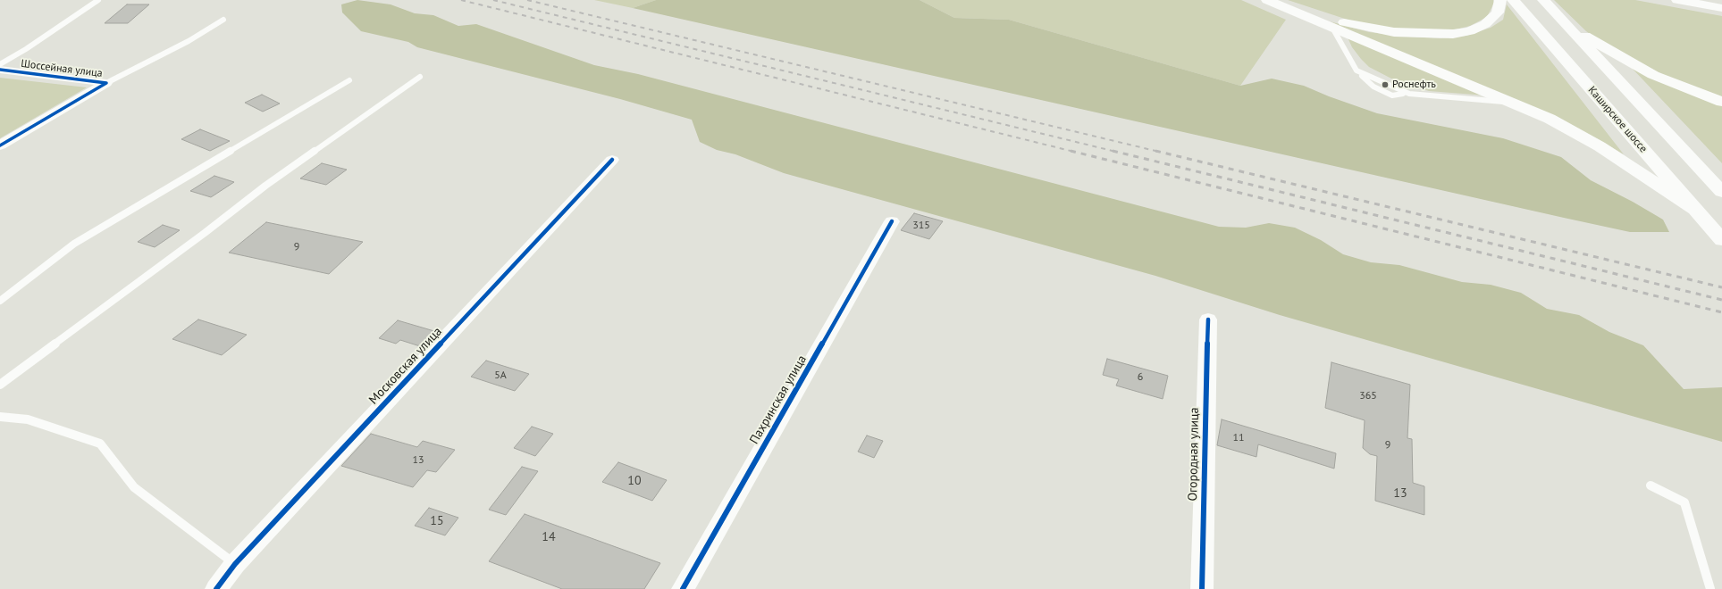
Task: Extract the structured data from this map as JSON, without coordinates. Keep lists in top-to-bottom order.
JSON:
{
  "streets": {
    "main road": ["Каширское шоссе"],
    "street": [
      "Шоссейная улица",
      "Московская улица",
      "Пахринская улица",
      "Огородная улица"
    ]
  },
  "places": ["Роснефть"],
  "house_numbers": [
    "315",
    "9",
    "5А",
    "6",
    "365",
    "11",
    "9",
    "13",
    "10",
    "13",
    "15",
    "14"
  ]
}
